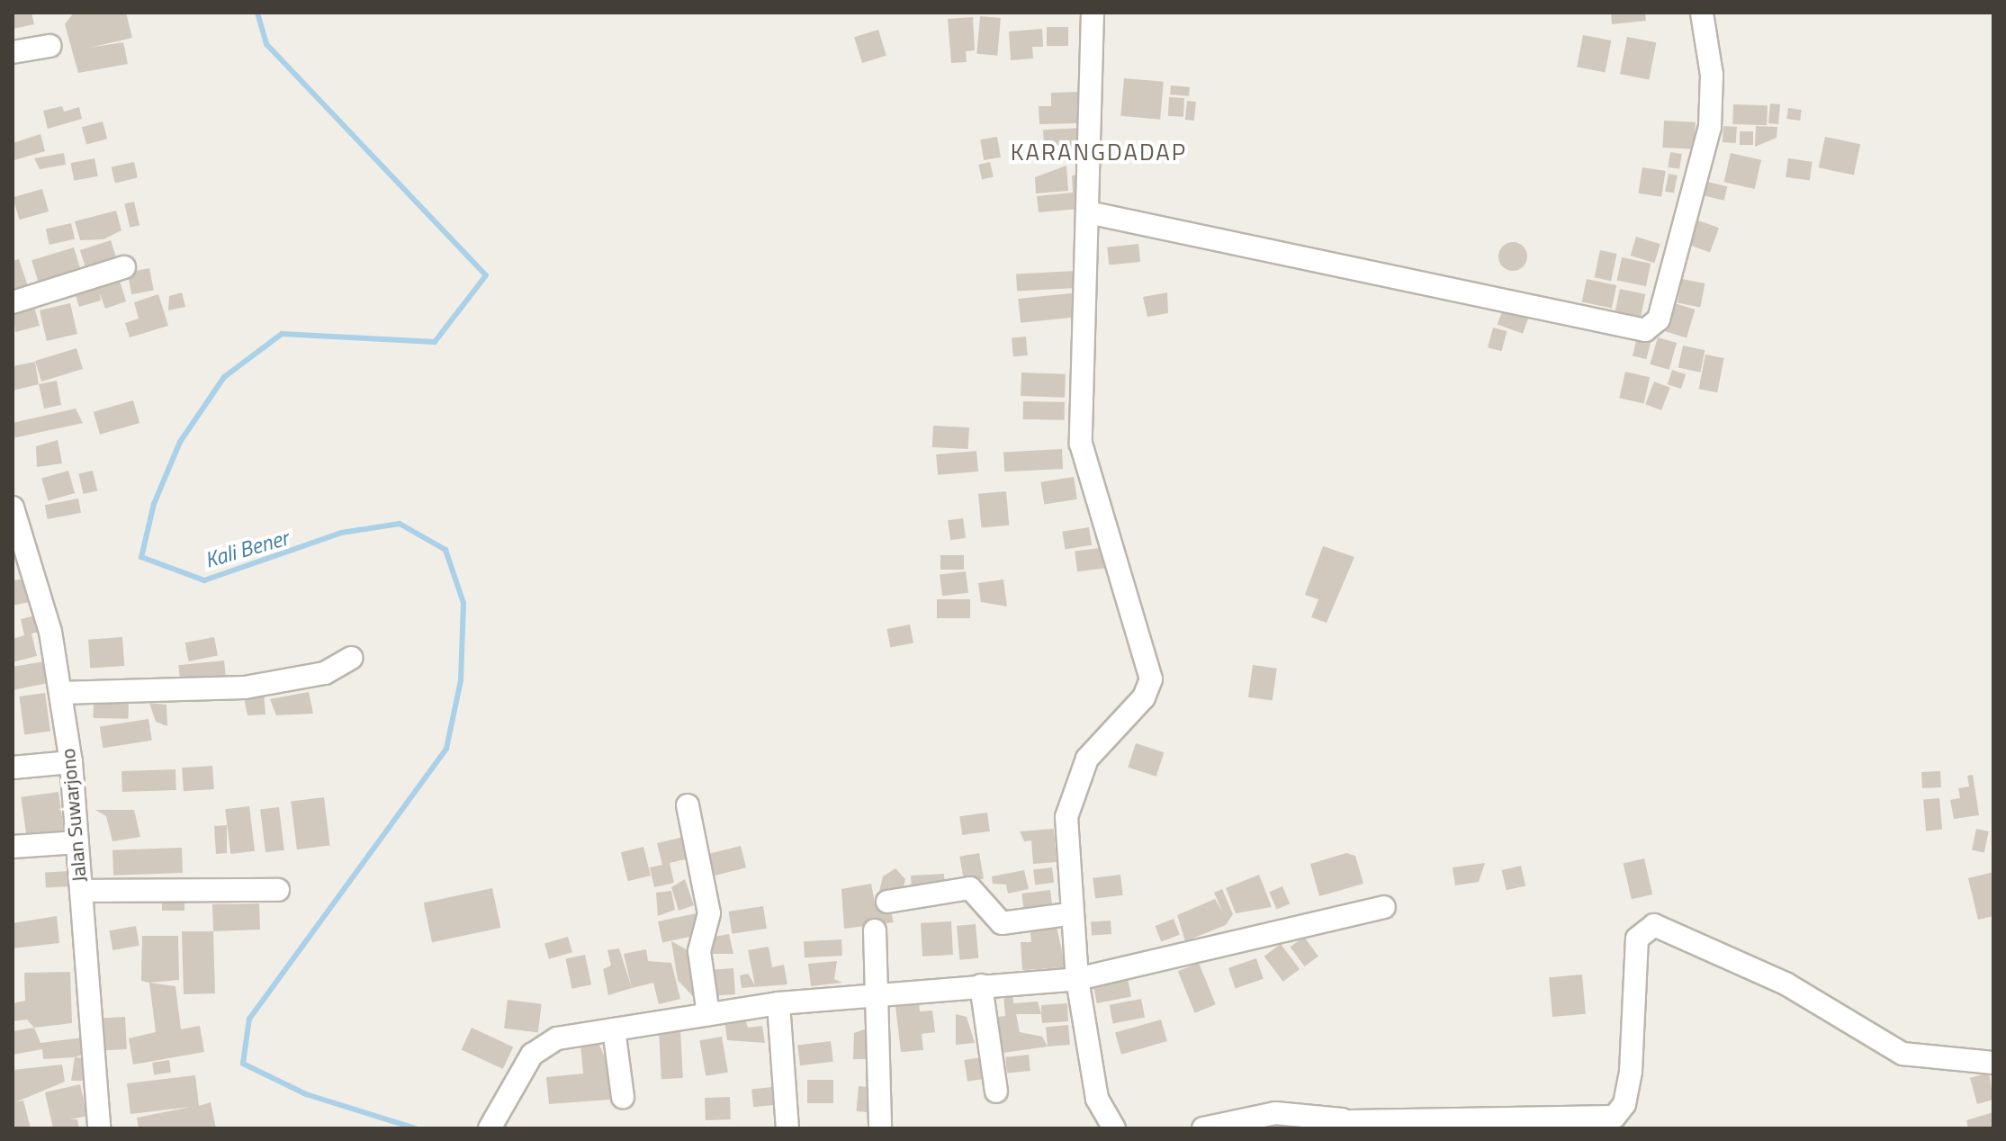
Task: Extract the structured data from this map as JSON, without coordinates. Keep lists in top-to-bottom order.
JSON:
{
  "streets": {
    "street": ["Jalan Suwarjono"]
  },
  "districts": ["KARANGDADAP"],
  "water": ["Kali Bener"]
}
